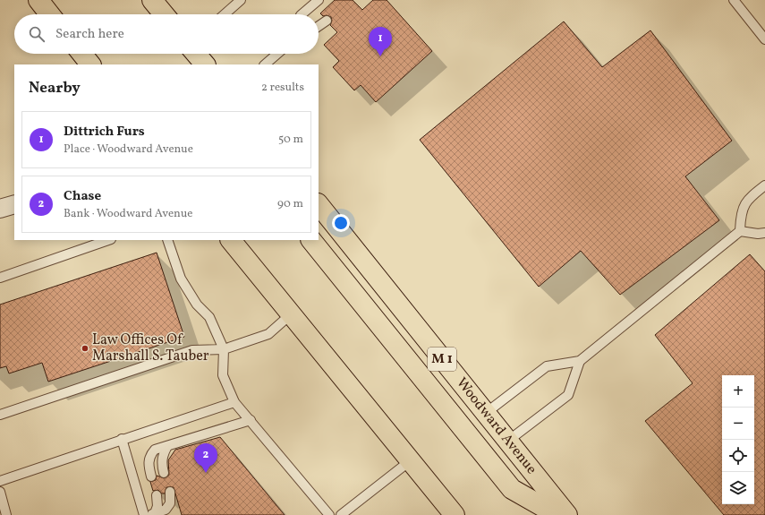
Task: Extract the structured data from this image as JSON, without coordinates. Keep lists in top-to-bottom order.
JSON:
{
  "streets": {
    "main road": ["M 1", "Woodward Avenue"]
  },
  "places": ["Law Offices Of Marshall S. Tauber"],
  "page": {
    "search": "Search here",
    "pins": ["1", "2"],
    "heading": ["Nearby", "2 results"],
    "list": [
      {
        "mark": "1",
        "name": "Dittrich Furs",
        "note": "Place · Woodward Avenue",
        "value": "50 m"
      },
      {
        "mark": "2",
        "name": "Chase",
        "note": "Bank · Woodward Avenue",
        "value": "90 m"
      }
    ],
    "map_buttons": ["+", "−"]
  }
}
